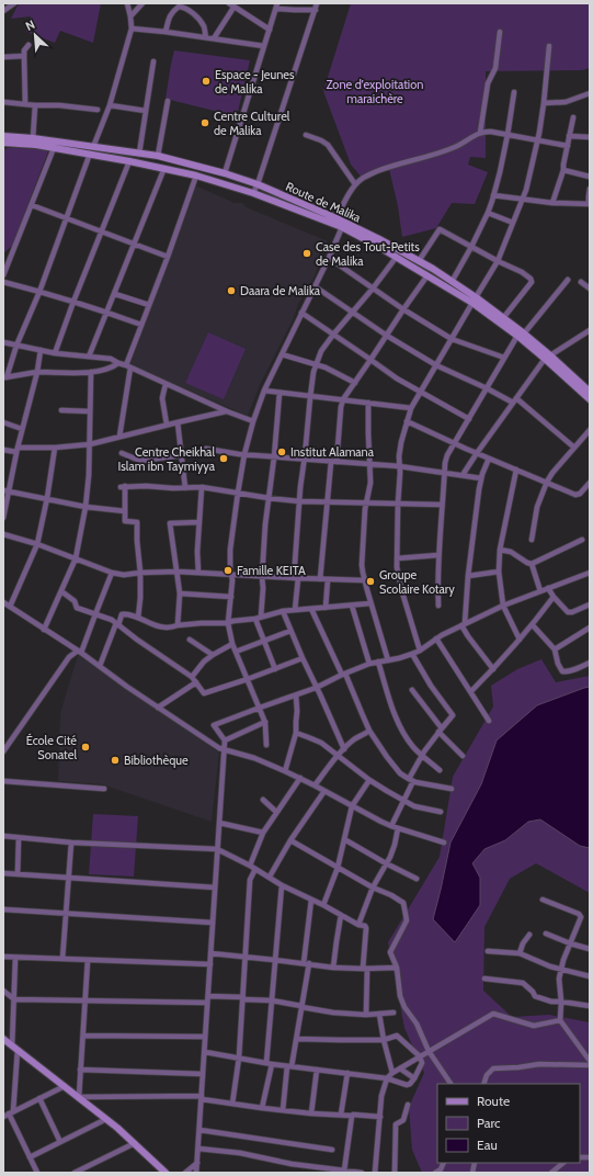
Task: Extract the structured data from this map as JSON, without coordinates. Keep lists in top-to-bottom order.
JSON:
{
  "streets": {
    "main road": ["Route de Malika"]
  },
  "parks": ["Zone d'exploitation maraichère"],
  "places": [
    "Espace - Jeunes de Malika",
    "Centre Culturel de Malika",
    "Case des Tout-Petits de Malika",
    "Daara de Malika",
    "Institut Alamana",
    "Centre Cheikhal Islam ibn Taymiyya",
    "Famille KEITA",
    "Groupe Scolaire Kotary",
    "École Cité Sonatel",
    "Bibliothèque"
  ],
  "legend": ["Route", "Parc", "Eau"],
  "north": "top left"
}
